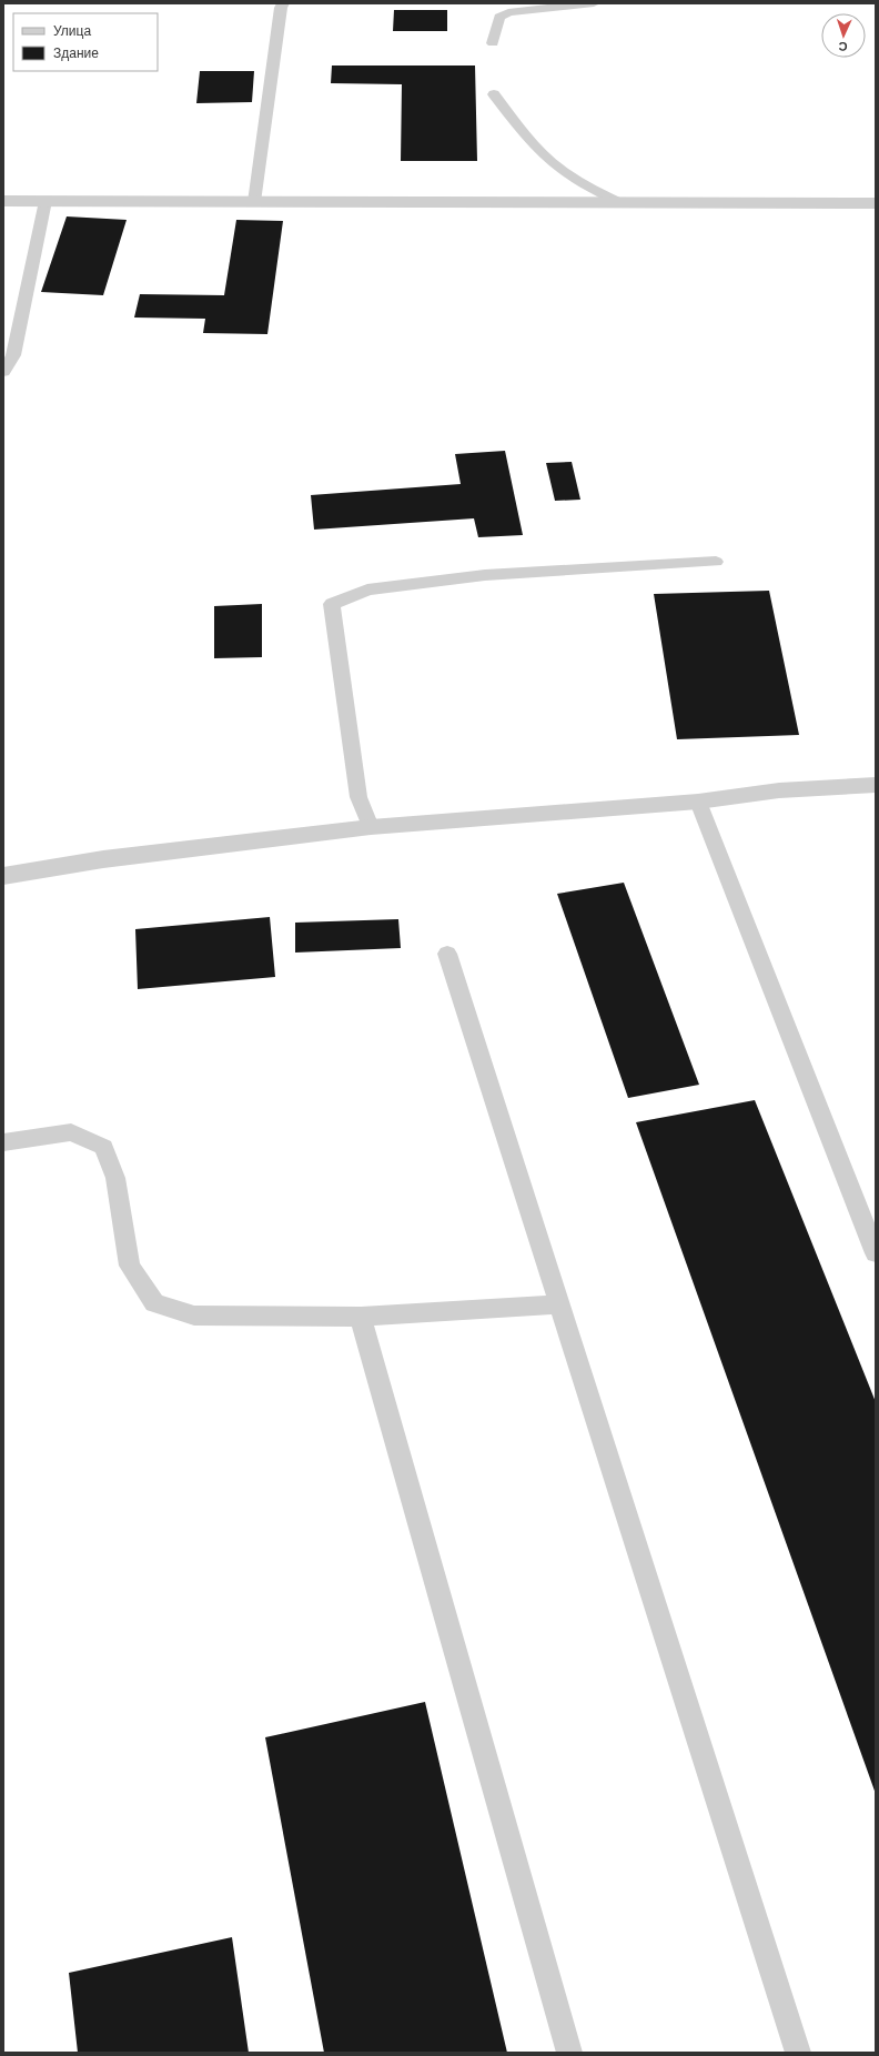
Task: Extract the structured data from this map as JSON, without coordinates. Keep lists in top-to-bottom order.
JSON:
{
  "legend": ["Улица", "Здание"],
  "north": "bottom"
}
